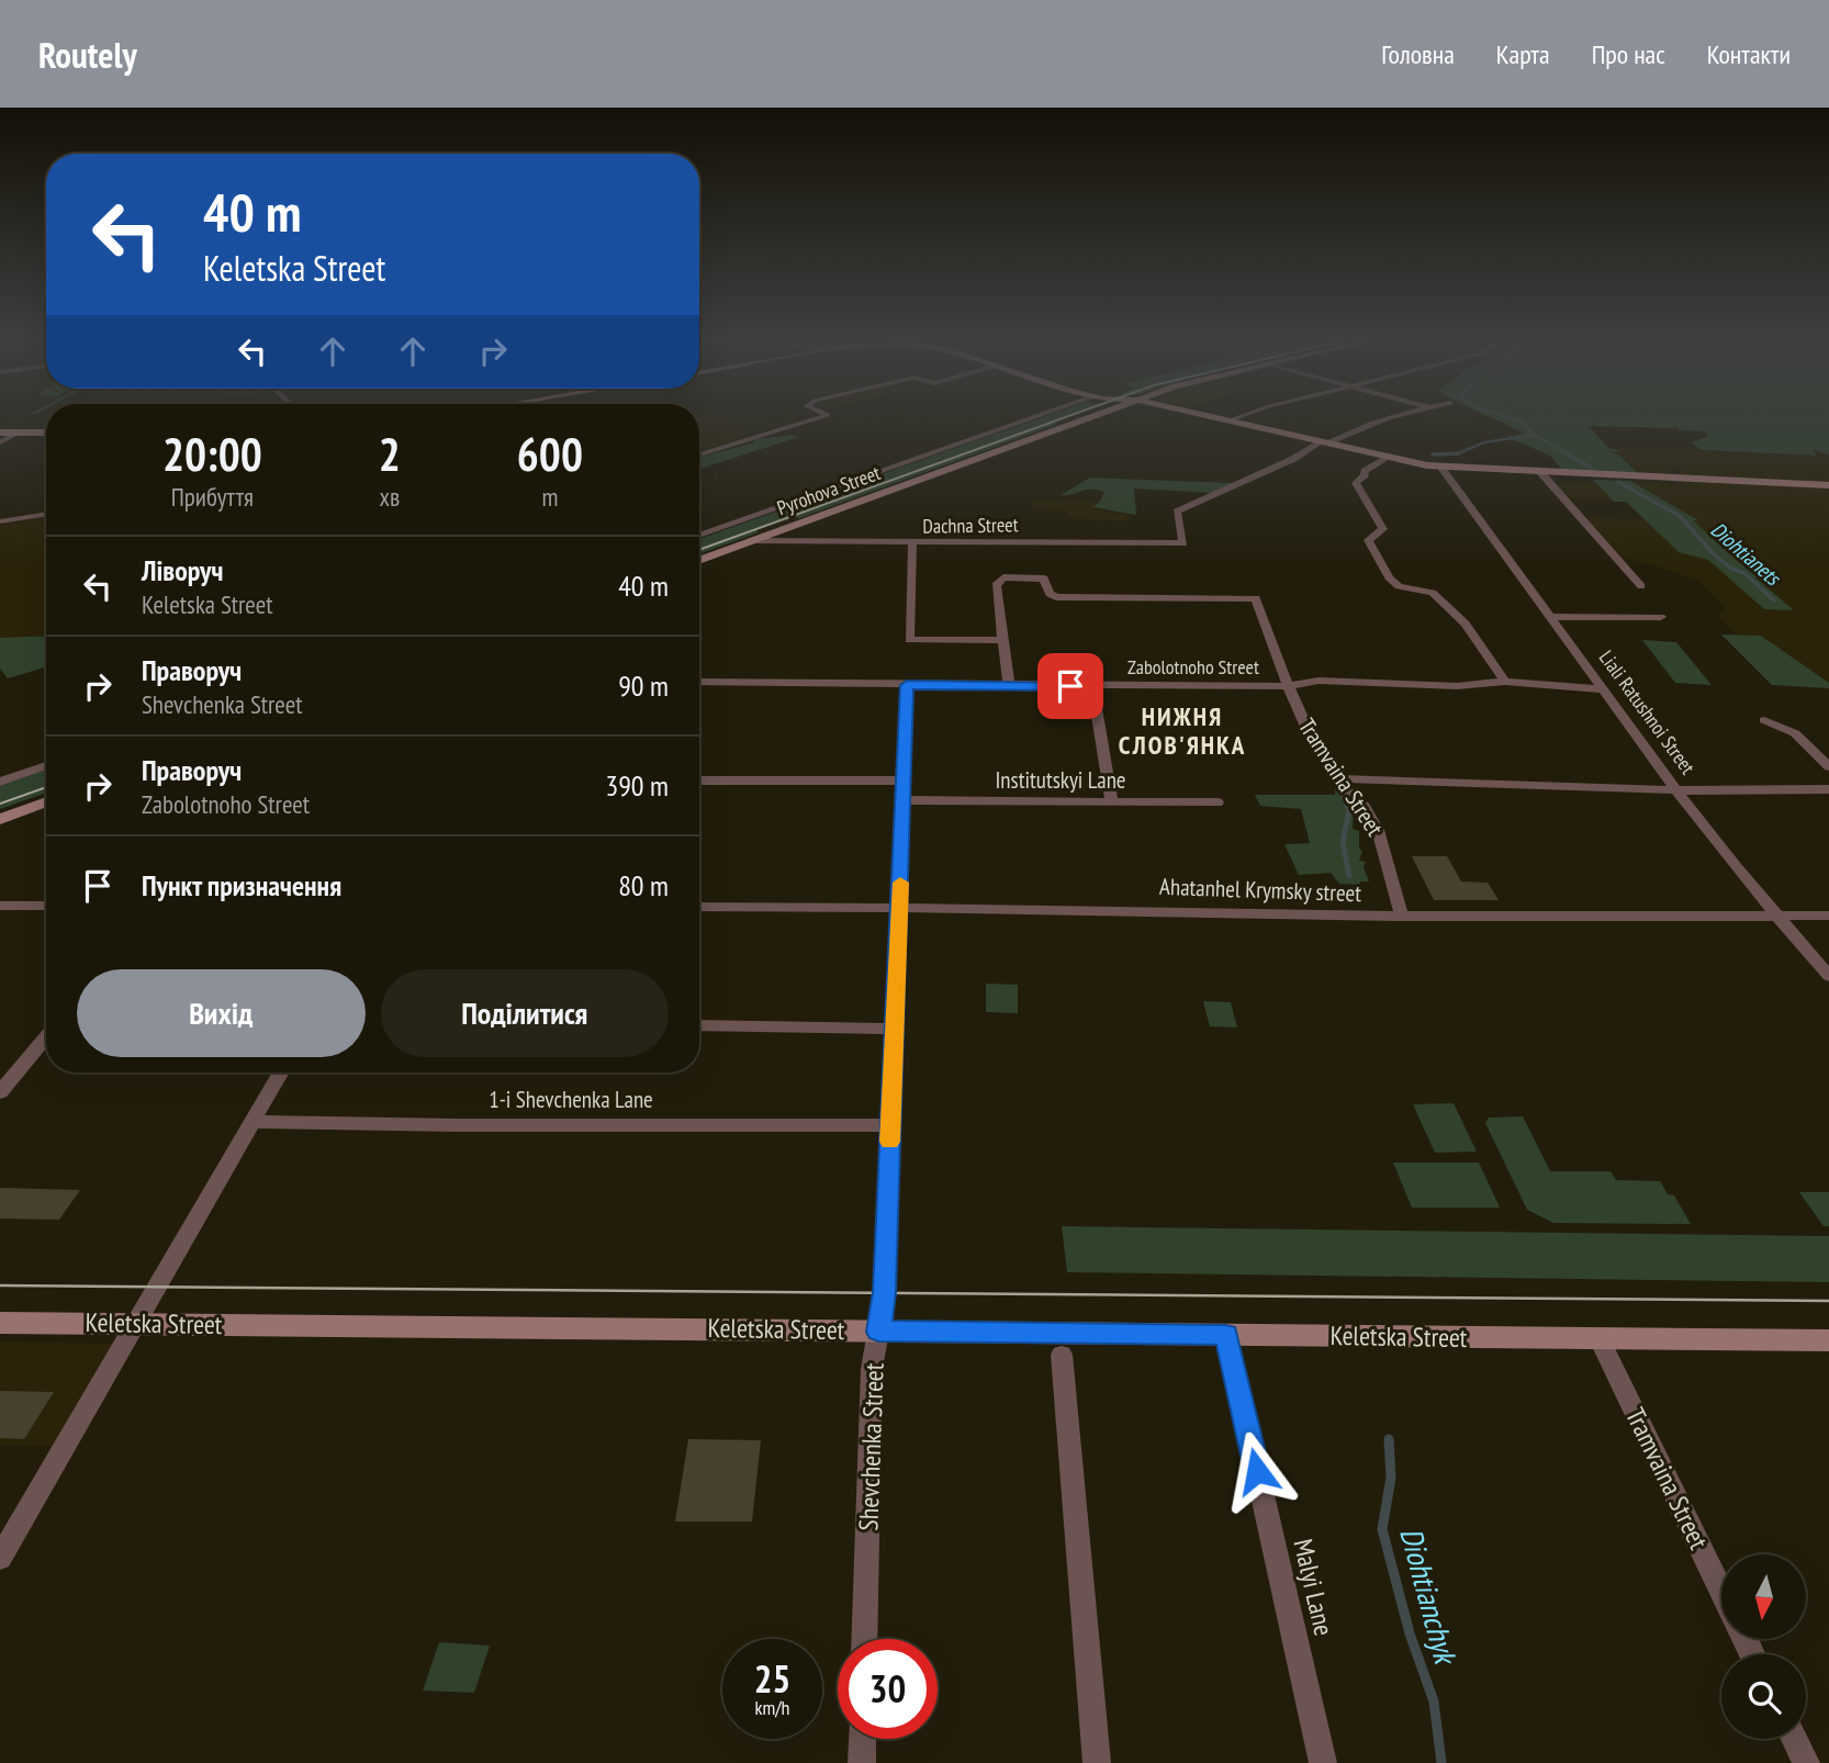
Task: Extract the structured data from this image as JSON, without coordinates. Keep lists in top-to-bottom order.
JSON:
{
  "streets": {
    "main road": ["Pyrohova Street", "Keletska Street"],
    "street": [
      "Dachna Street",
      "Zabolotnoho Street",
      "Liali Ratushnoi Street",
      "Tramvaina Street",
      "Institutskyi Lane",
      "Ahatanhel Krymsky street",
      "1-i Shevchenka Lane",
      "Shevchenka Street",
      "Malyi Lane"
    ]
  },
  "crossings": [
    ["Pyrohova Street", "Dachna Street"],
    ["Zabolotnoho Street", "Liali Ratushnoi Street"],
    ["Zabolotnoho Street", "Tramvaina Street"],
    ["Zabolotnoho Street", "Shevchenka Street"],
    ["Liali Ratushnoi Street", "Ahatanhel Krymsky street"],
    ["Tramvaina Street", "Ahatanhel Krymsky street"],
    ["Tramvaina Street", "Keletska Street"],
    ["Institutskyi Lane", "Shevchenka Street"],
    ["Ahatanhel Krymsky street", "Shevchenka Street"],
    ["1-i Shevchenka Lane", "Shevchenka Street"],
    ["Keletska Street", "Shevchenka Street"],
    ["Keletska Street", "Malyi Lane"]
  ],
  "districts": ["НИЖНЯ СЛОВ'ЯНКА"],
  "water": ["Diohtianets", "Diohtianchyk"],
  "north": "bottom",
  "page": {
    "header": "Routely",
    "nav": [
      "Головна",
      "Карта",
      "Про нас",
      "Контакти"
    ],
    "turn": ["40 m", "Keletska Street"],
    "eta": [
      "20:00",
      "Прибуття",
      "2",
      "хв",
      "600",
      "m"
    ],
    "list": [
      {
        "name": "Ліворуч",
        "note": "Keletska Street",
        "value": "40 m"
      },
      {
        "name": "Праворуч",
        "note": "Shevchenka Street",
        "value": "90 m"
      },
      {
        "name": "Праворуч",
        "note": "Zabolotnoho Street",
        "value": "390 m"
      },
      {
        "name": "Пункт призначення",
        "value": "80 m"
      }
    ],
    "buttons": ["Вихід", "Поділитися"],
    "speed": "25 km/h",
    "limit": "30"
  }
}
